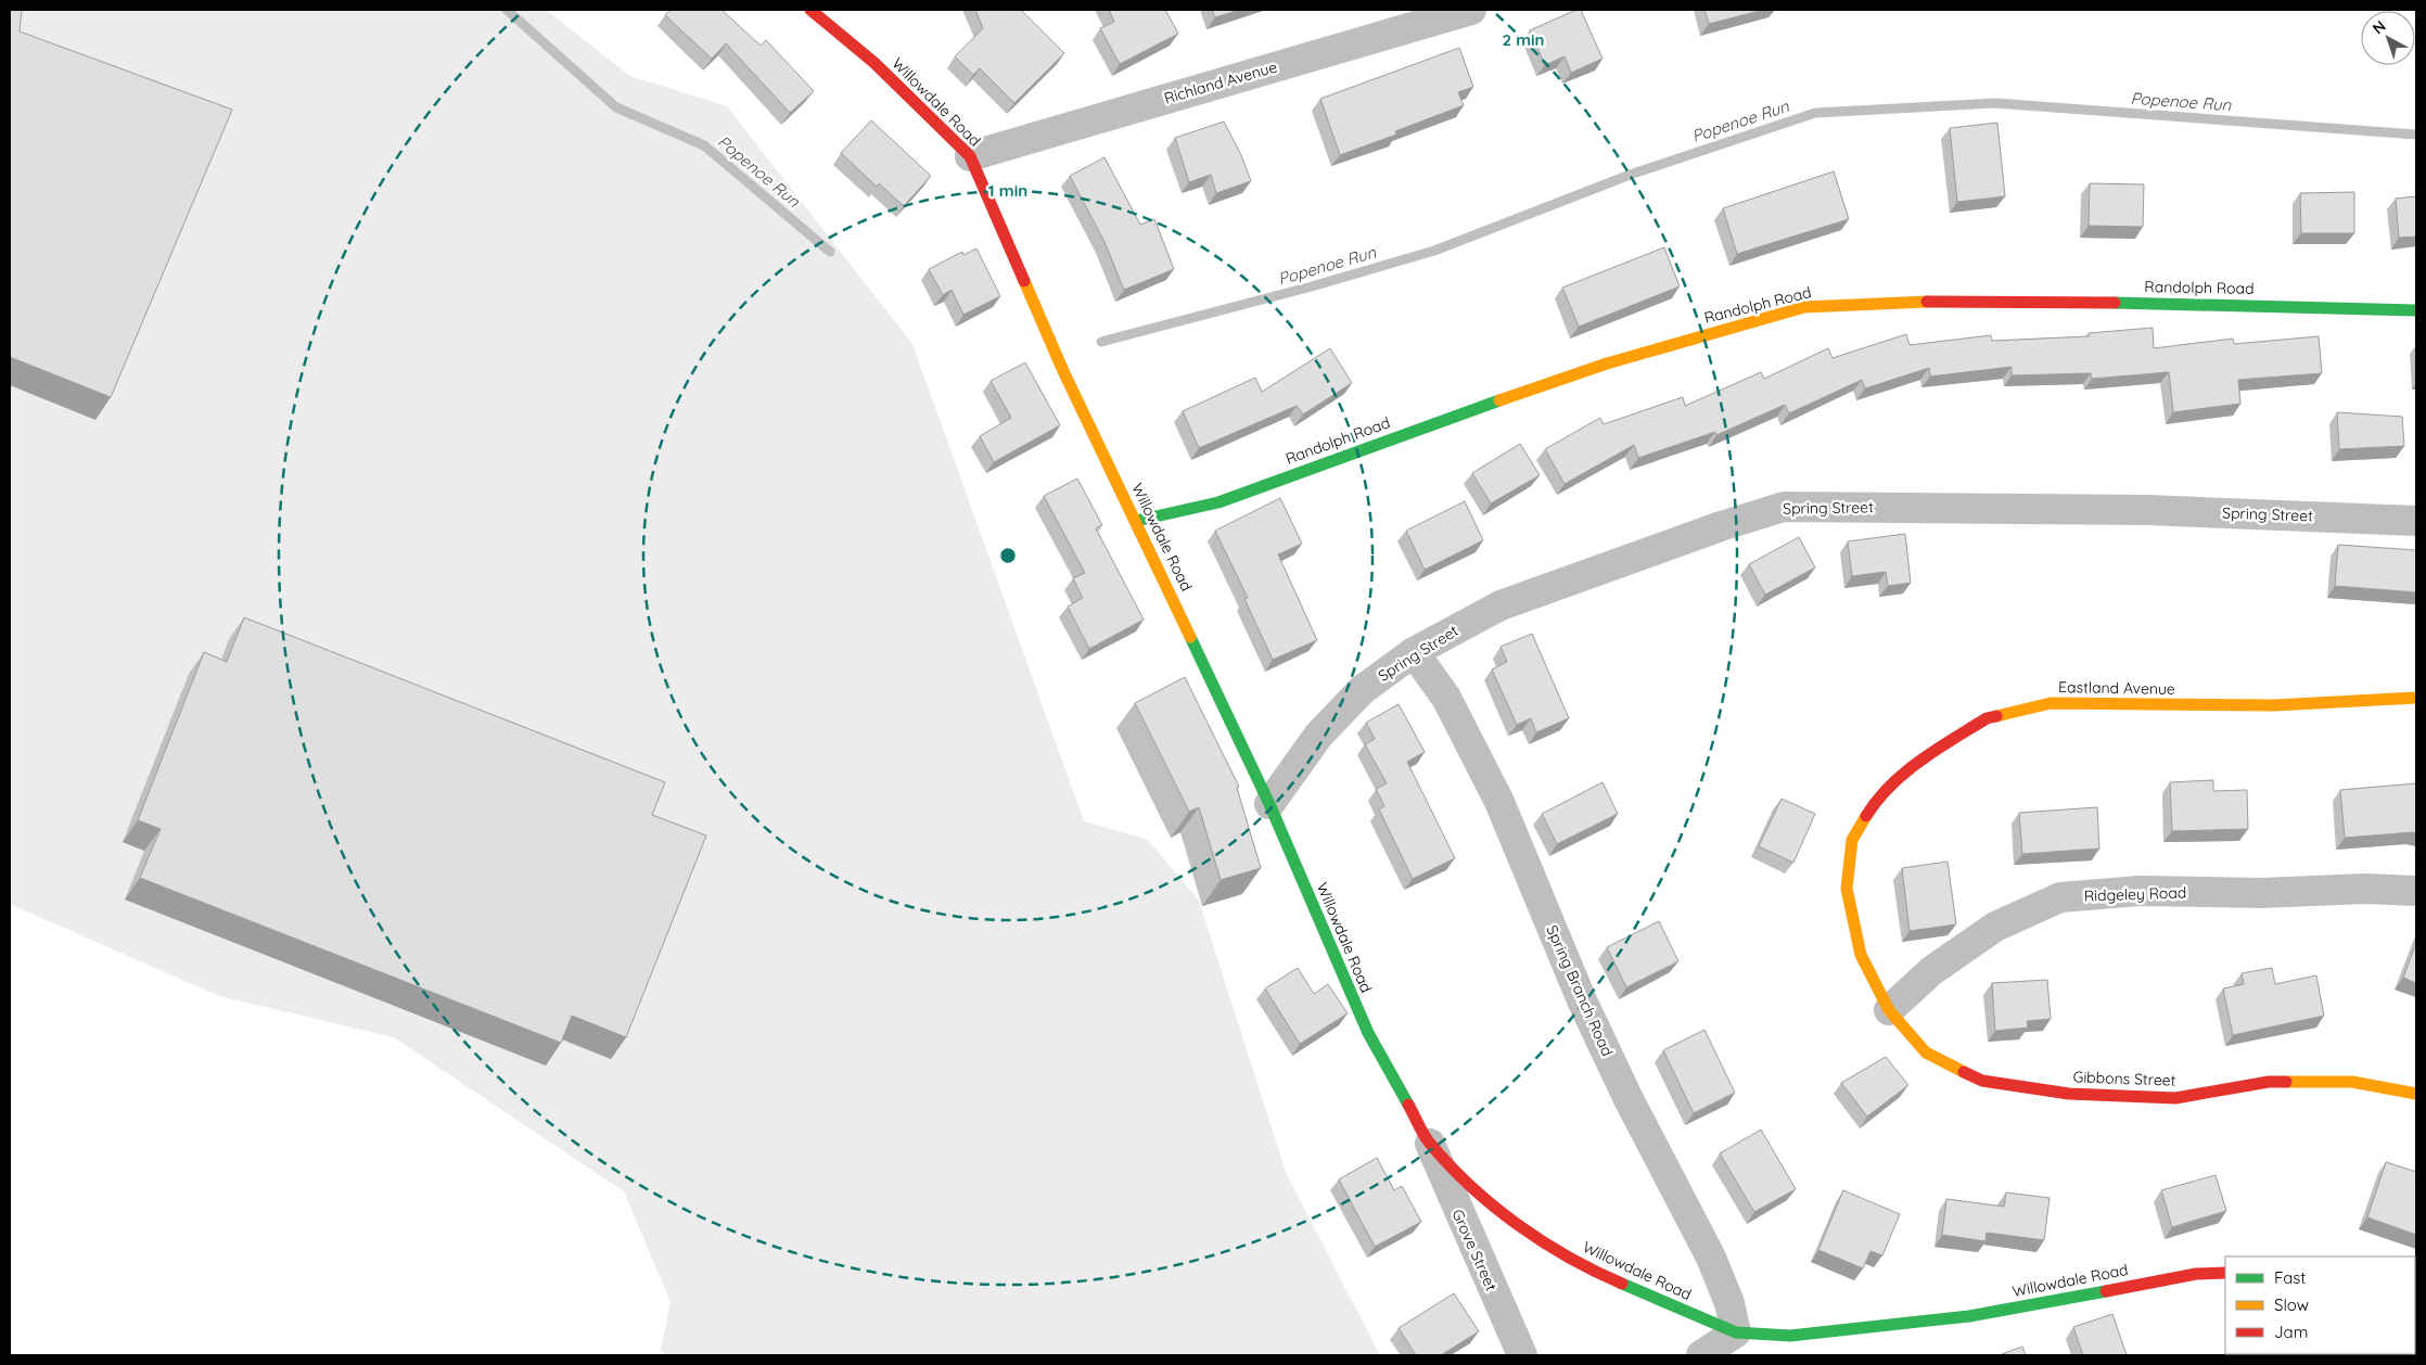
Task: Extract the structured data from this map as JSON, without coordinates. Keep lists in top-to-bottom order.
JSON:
{
  "streets": {
    "street": [
      "Richland Avenue",
      "Willowdale Road",
      "Randolph Road",
      "Spring Street",
      "Eastland Avenue",
      "Ridgeley Road",
      "Spring Branch Road",
      "Gibbons Street",
      "Grove Street"
    ]
  },
  "crossings": [
    ["Richland Avenue", "Willowdale Road"],
    ["Willowdale Road", "Randolph Road"],
    ["Willowdale Road", "Spring Street"],
    ["Willowdale Road", "Spring Branch Road"],
    ["Willowdale Road", "Grove Street"],
    ["Spring Street", "Spring Branch Road"],
    ["Eastland Avenue", "Ridgeley Road"],
    ["Eastland Avenue", "Gibbons Street"],
    ["Ridgeley Road", "Gibbons Street"]
  ],
  "water": ["Popenoe Run"],
  "legend": ["Fast", "Slow", "Jam"],
  "north": "top left",
  "rings": ["2 min", "1 min"]
}
